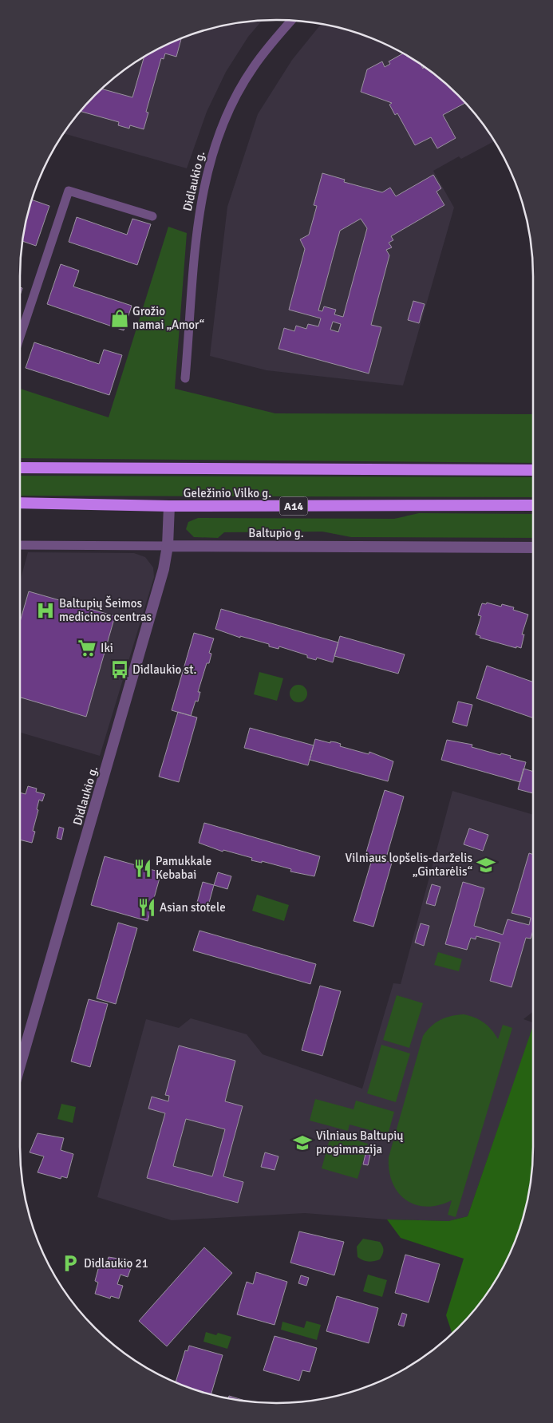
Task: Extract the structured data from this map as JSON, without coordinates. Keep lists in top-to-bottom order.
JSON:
{
  "streets": {
    "highway": ["Geležinio Vilko g.", "A14"],
    "street": ["Didlaukio g.", "Baltupio g."]
  },
  "crossings": [
    ["Didlaukio g.", "Geležinio Vilko g."],
    ["Didlaukio g.", "Baltupio g."]
  ],
  "places": {
    "shop": ["Grožio namai „Amor“"],
    "hospital": ["Baltupių Šeimos medicinos centras"],
    "supermarket": ["Iki"],
    "bus stop": ["Didlaukio st."],
    "school or university": ["Vilniaus lopšelis-darželis „Gintarėlis“", "Vilniaus Baltupių progimnazija"],
    "restaurant": ["Pamukkale Kebabai", "Asian stotele"],
    "parking": ["Didlaukio 21"]
  }
}
